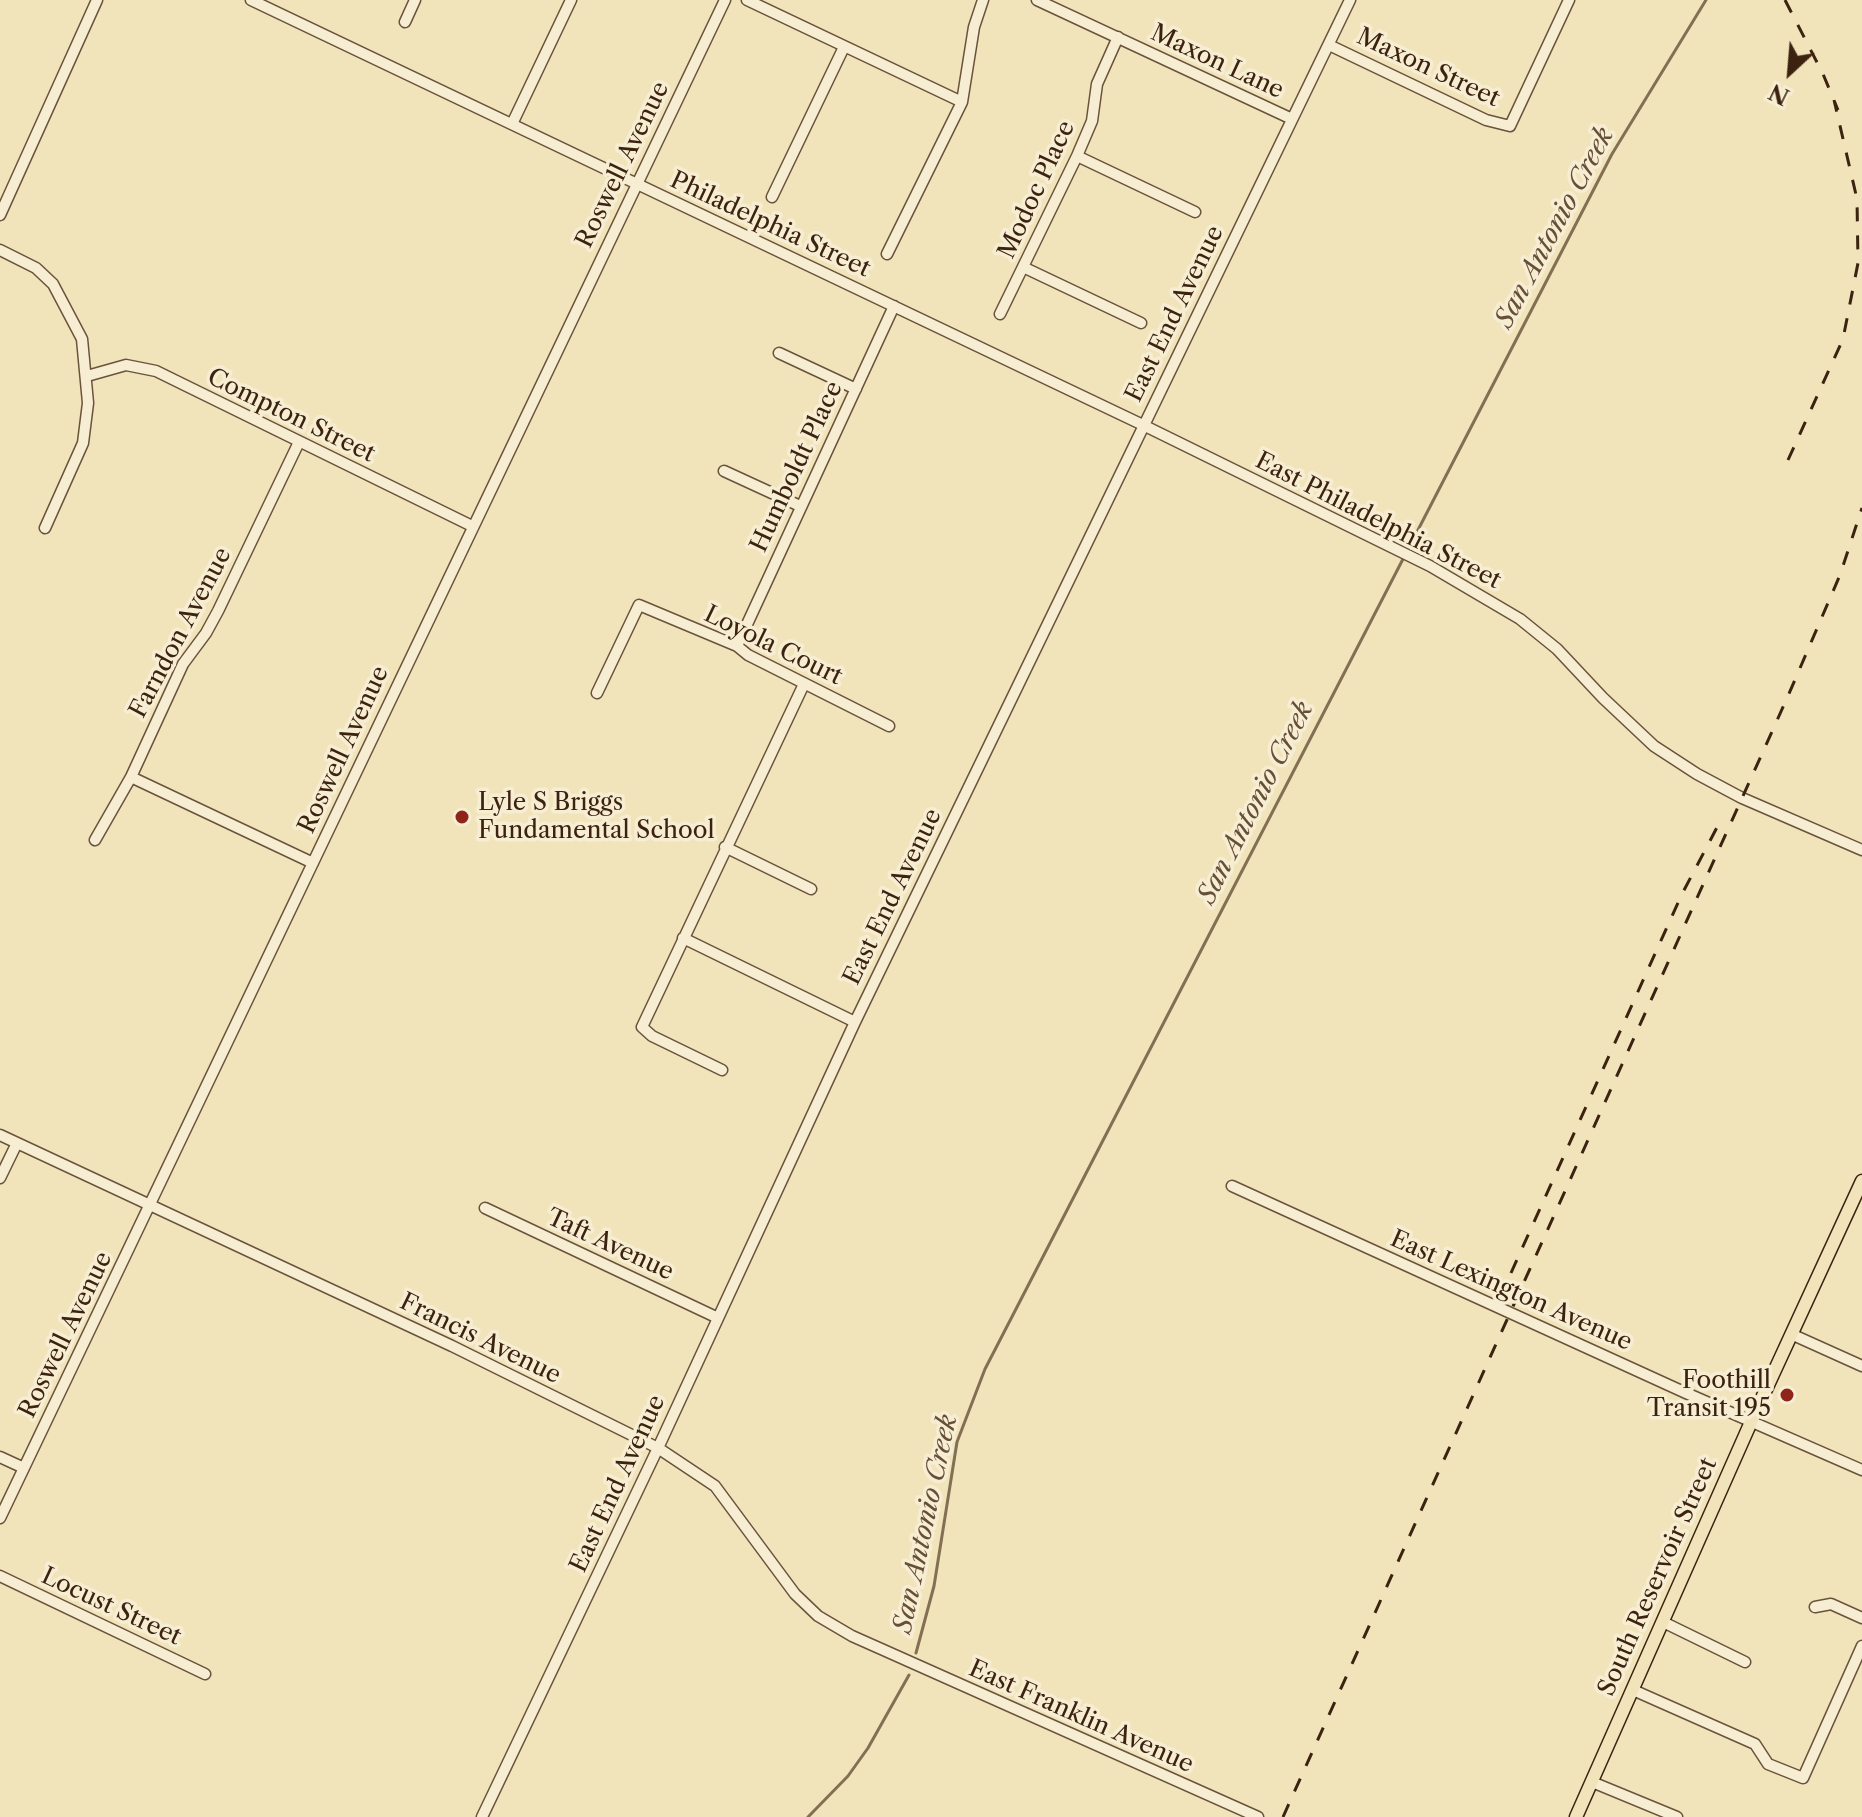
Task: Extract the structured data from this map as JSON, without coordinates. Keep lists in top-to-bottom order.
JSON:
{
  "streets": {
    "main road": ["South Reservoir Street"],
    "street": [
      "Maxon Lane",
      "Maxon Street",
      "Roswell Avenue",
      "Modoc Place",
      "Philadelphia Street",
      "East End Avenue",
      "Compton Street",
      "Humboldt Place",
      "East Philadelphia Street",
      "Farndon Avenue",
      "Loyola Court",
      "Taft Avenue",
      "East Lexington Avenue",
      "Francis Avenue",
      "Locust Street",
      "East Franklin Avenue"
    ]
  },
  "crossings": [
    ["Maxon Lane", "Modoc Place"],
    ["Maxon Lane", "East End Avenue"],
    ["Maxon Street", "East End Avenue"],
    ["Roswell Avenue", "Philadelphia Street"],
    ["Roswell Avenue", "Compton Street"],
    ["Roswell Avenue", "Francis Avenue"],
    ["Philadelphia Street", "East End Avenue"],
    ["Philadelphia Street", "Humboldt Place"],
    ["Philadelphia Street", "East Philadelphia Street"],
    ["East End Avenue", "East Philadelphia Street"],
    ["East End Avenue", "Taft Avenue"],
    ["East End Avenue", "Francis Avenue"],
    ["Compton Street", "Farndon Avenue"],
    ["Humboldt Place", "Loyola Court"],
    ["East Lexington Avenue", "South Reservoir Street"],
    ["Francis Avenue", "East Franklin Avenue"]
  ],
  "water": ["San Antonio Creek"],
  "places": ["Lyle S Briggs Fundamental School", "Foothill Transit 195"],
  "north": "bottom left"
}
